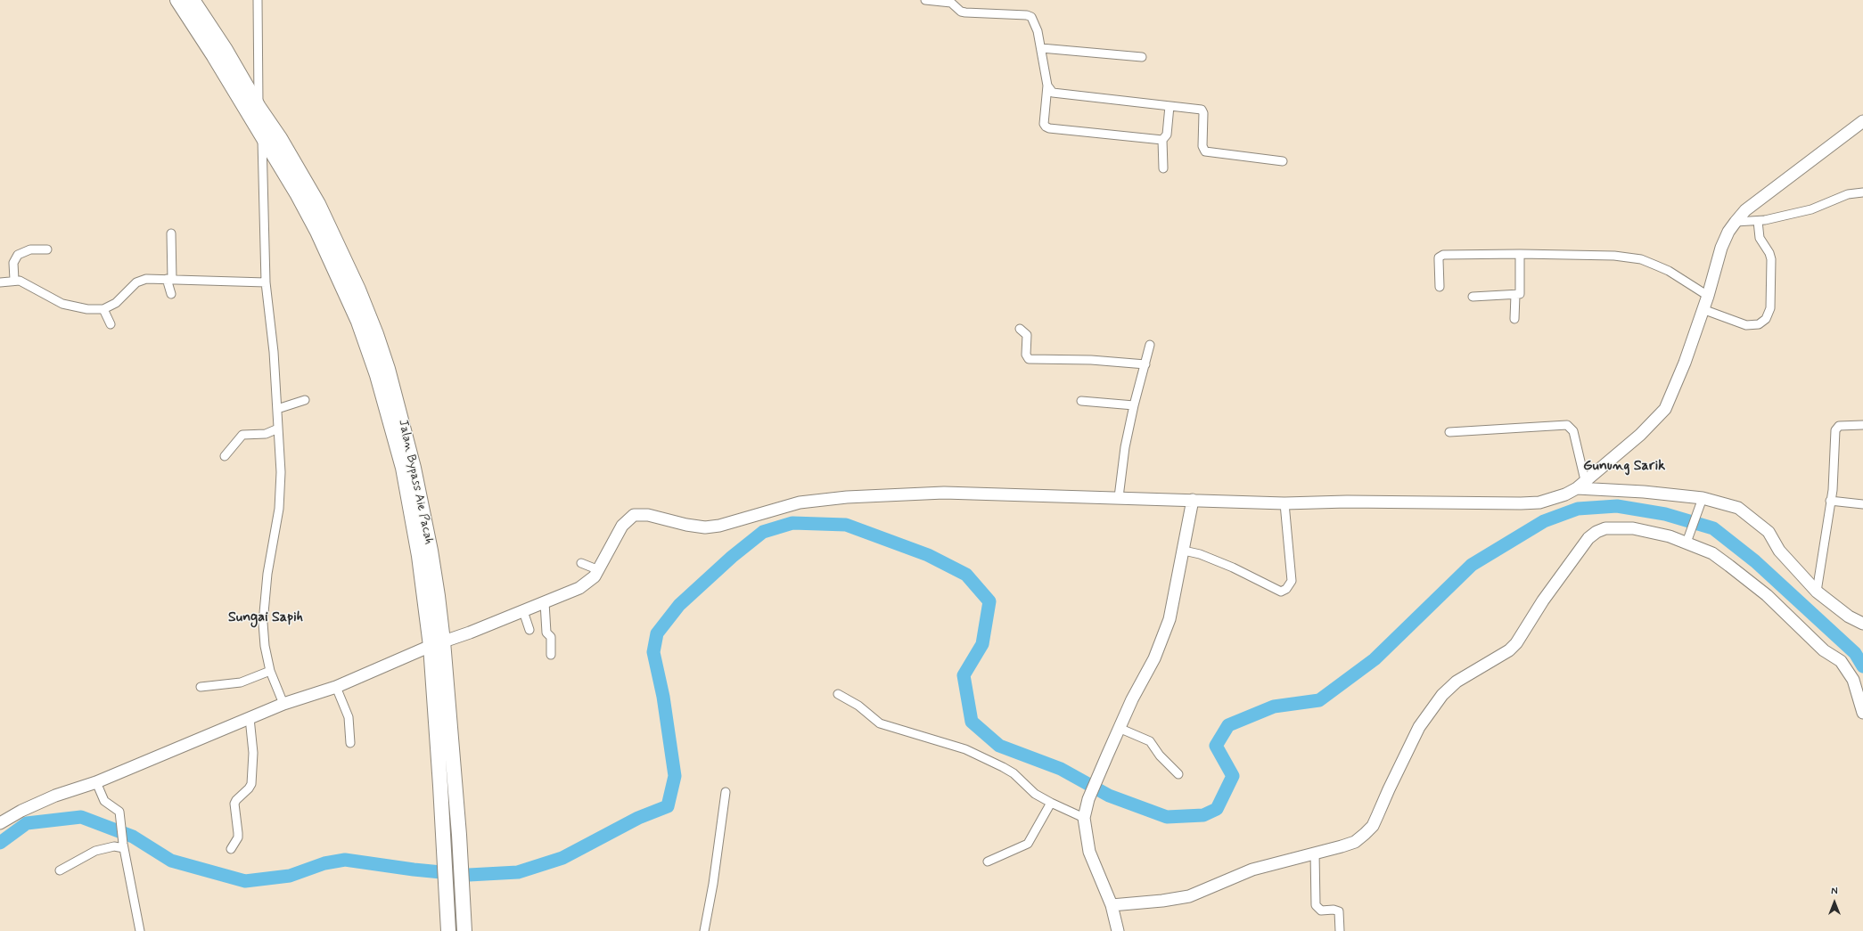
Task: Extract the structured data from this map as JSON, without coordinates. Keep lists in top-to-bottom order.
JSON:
{
  "streets": {
    "highway": ["Jalan Bypass Aie Pacah"]
  },
  "districts": ["Gunung Sarik", "Sungai Sapih"],
  "north": "top"
}
